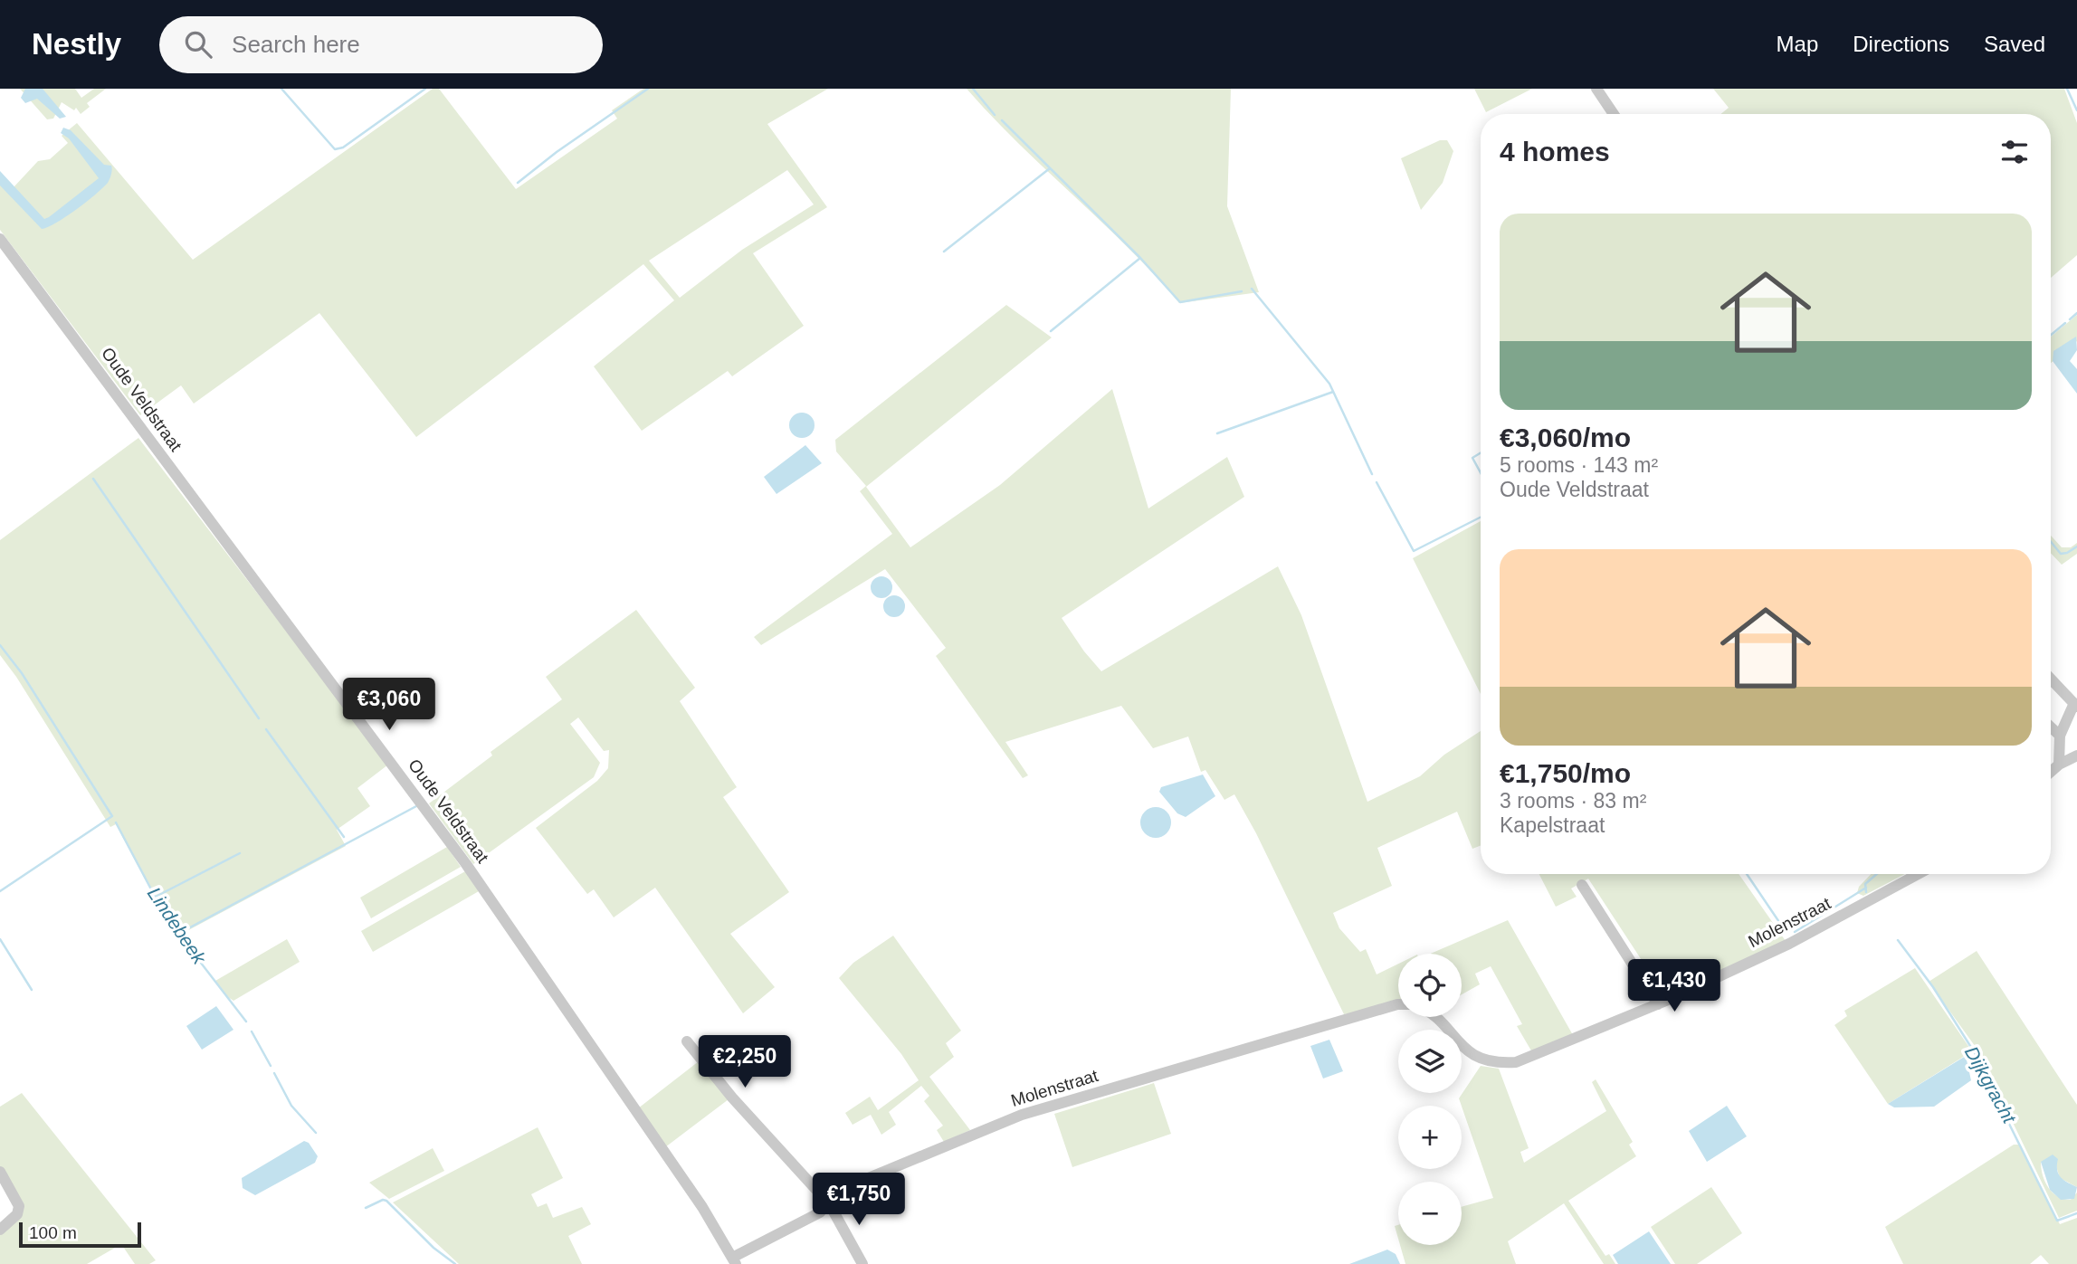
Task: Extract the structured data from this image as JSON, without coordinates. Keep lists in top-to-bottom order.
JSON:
{
  "streets": {
    "street": ["Oude Veldstraat", "Molenstraat"]
  },
  "crossings": [
    ["Oude Veldstraat", "Molenstraat"]
  ],
  "water": ["Lindebeek", "Dijkgracht"],
  "scale_bar": "100 m",
  "page": {
    "header": "Nestly",
    "search": "Search here",
    "nav": ["Map", "Directions", "Saved"],
    "heading": "4 homes",
    "list": [
      {
        "name": "€3,060/mo",
        "note": "5 rooms · 143 m² · Oude Veldstraat"
      },
      {
        "name": "€1,750/mo",
        "note": "3 rooms · 83 m² · Kapelstraat"
      }
    ],
    "price": [
      "€3,060",
      "€1,430",
      "€2,250",
      "€1,750"
    ],
    "map_buttons": ["+", "−"],
    "scale": "100 m"
  }
}
